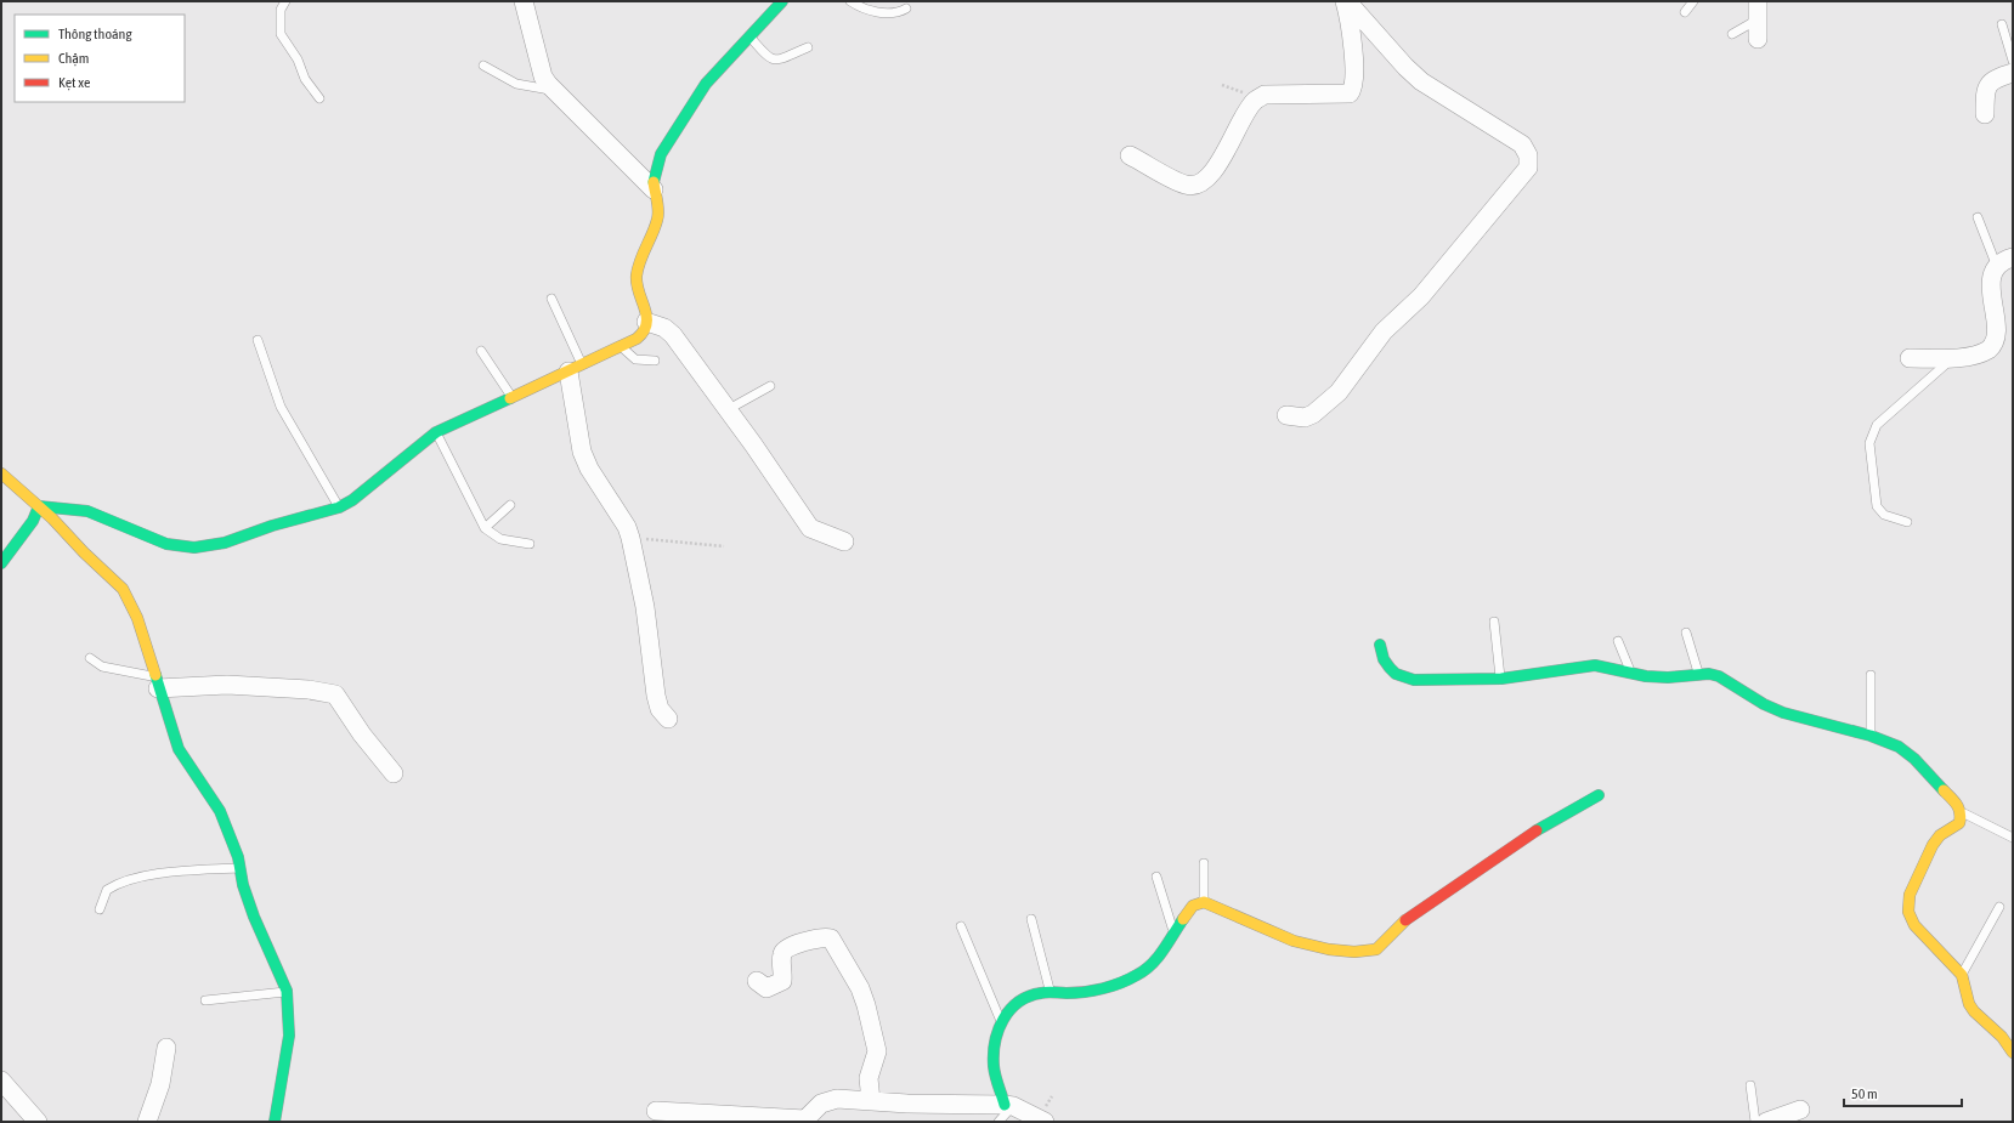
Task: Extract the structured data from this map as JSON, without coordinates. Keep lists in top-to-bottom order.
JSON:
{
  "legend": ["Thông thoáng", "Chậm", "Kẹt xe"],
  "scale_bar": "50 m"
}
